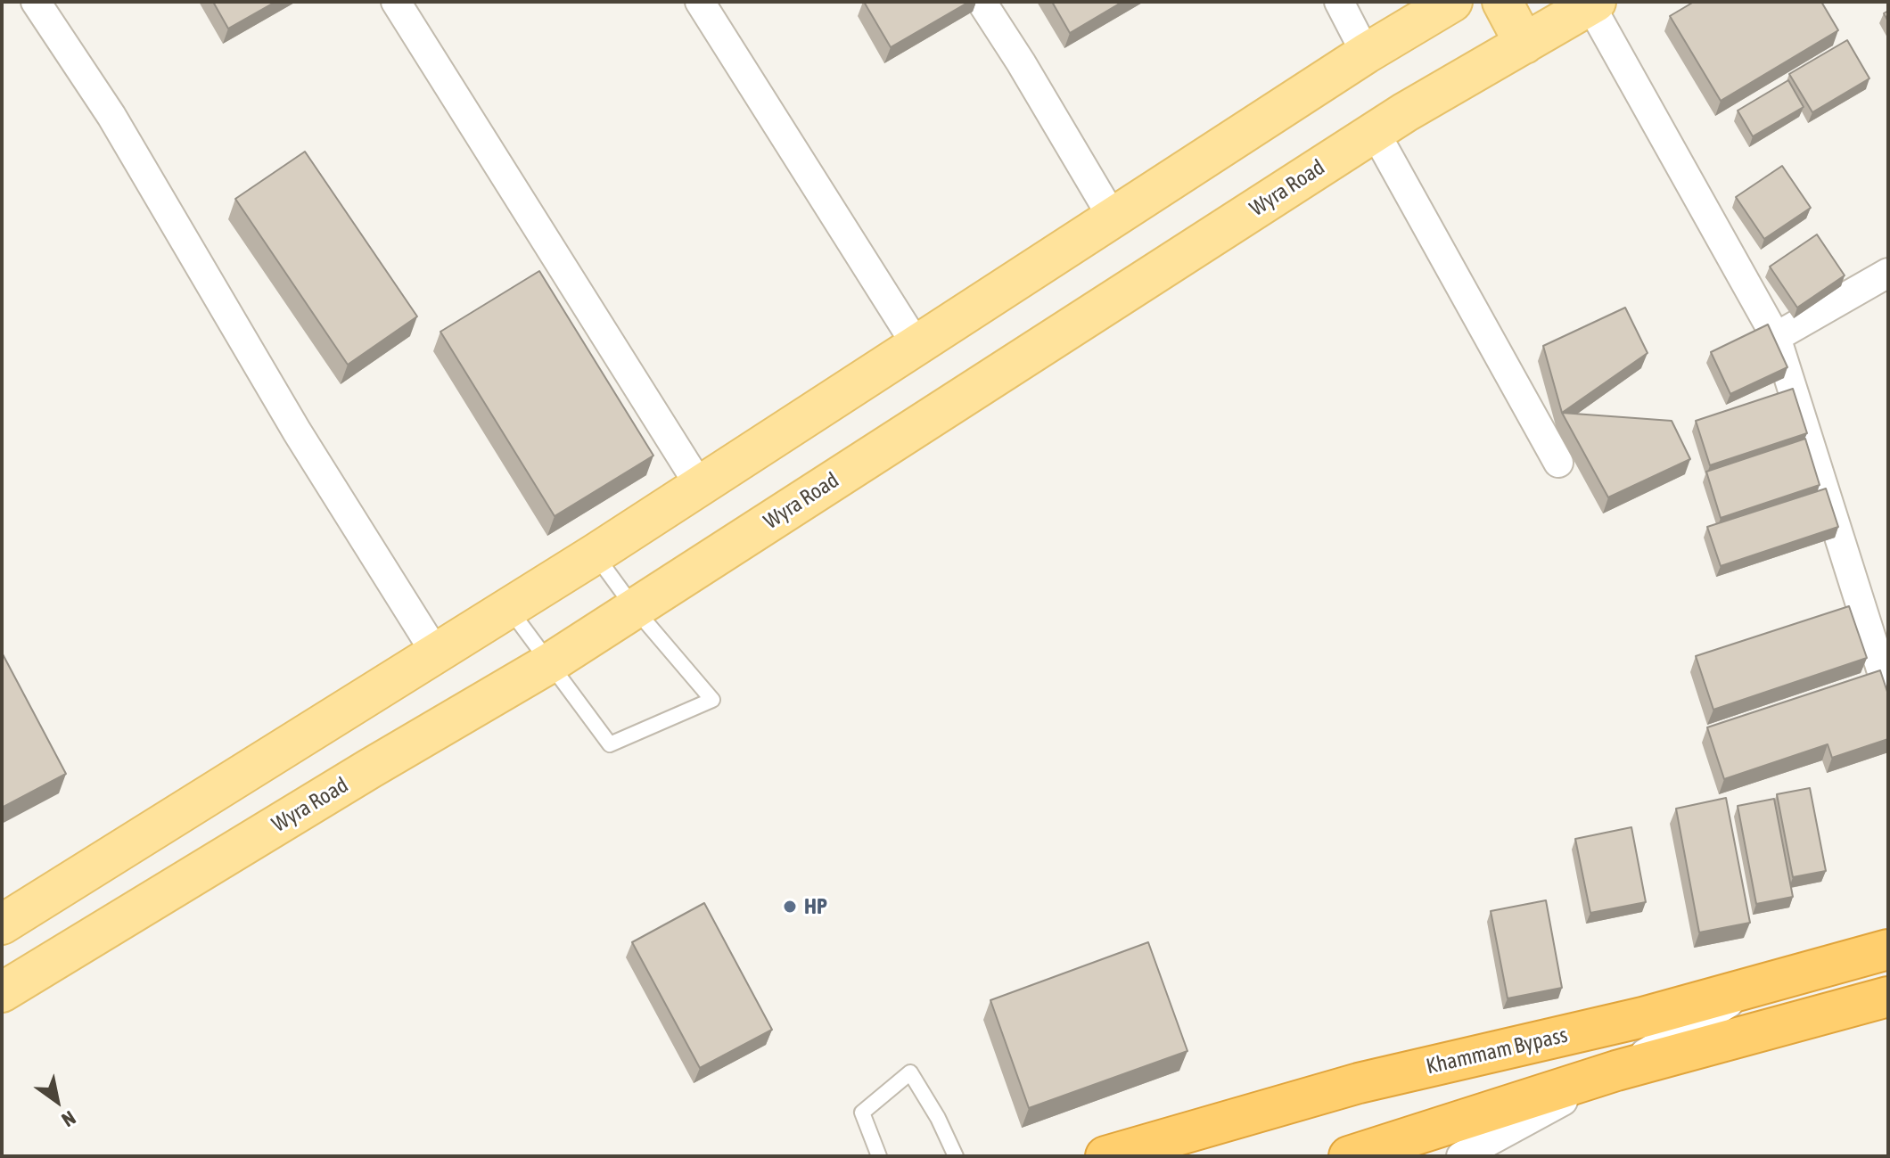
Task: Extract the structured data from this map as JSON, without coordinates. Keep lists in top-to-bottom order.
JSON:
{
  "streets": {
    "highway": ["Khammam Bypass"],
    "main road": ["Wyra Road"]
  },
  "places": ["HP"],
  "north": "bottom right"
}
